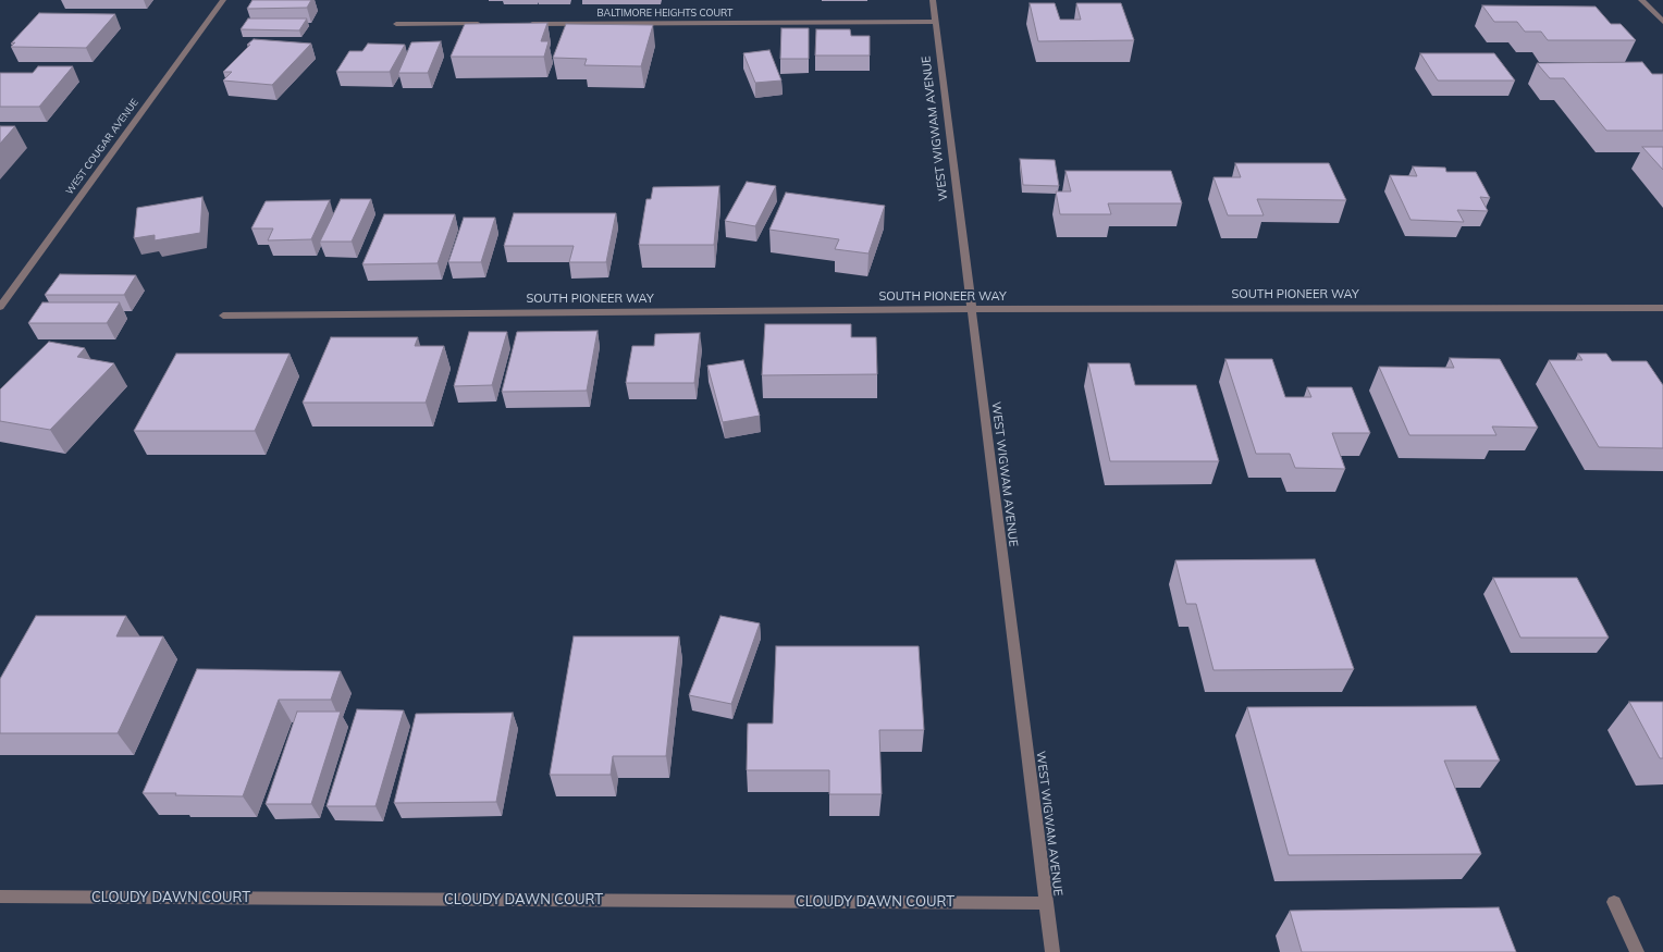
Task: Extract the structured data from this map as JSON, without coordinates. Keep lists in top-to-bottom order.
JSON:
{
  "streets": {
    "street": [
      "BALTIMORE HEIGHTS COURT",
      "WEST WIGWAM AVENUE",
      "WEST COUGAR AVENUE",
      "SOUTH PIONEER WAY",
      "CLOUDY DAWN COURT"
    ]
  },
  "crossings": [
    ["BALTIMORE HEIGHTS COURT", "WEST WIGWAM AVENUE"],
    ["WEST WIGWAM AVENUE", "SOUTH PIONEER WAY"],
    ["WEST WIGWAM AVENUE", "CLOUDY DAWN COURT"]
  ]
}
